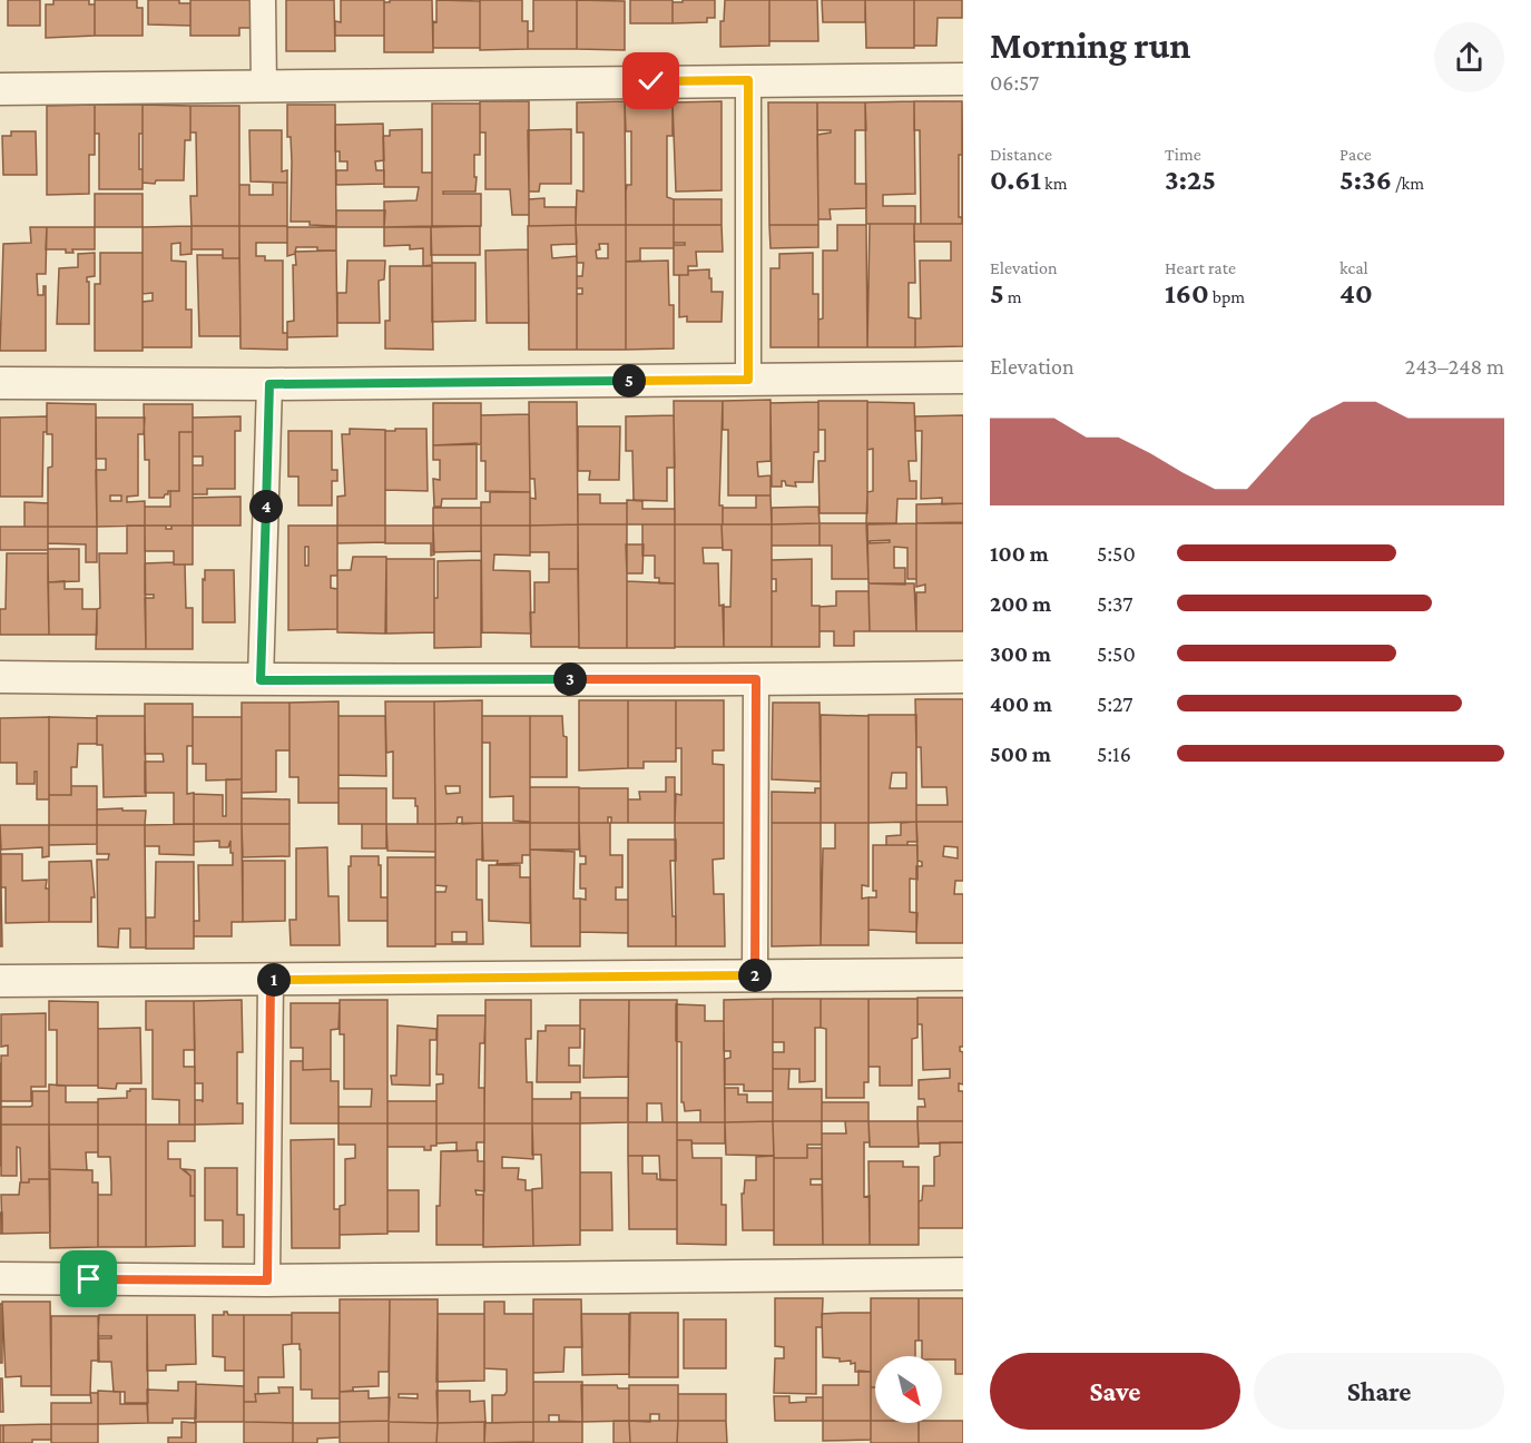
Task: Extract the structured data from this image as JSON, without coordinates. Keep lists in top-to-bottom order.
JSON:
{
  "north": "bottom right",
  "page": {
    "heading": ["Morning run", "06:57"],
    "stats": [
      ["Distance", "0.61 km"],
      ["Time", "3:25"],
      ["Pace", "5:36 /km"],
      ["Elevation", "5 m"],
      ["Heart rate", "160 bpm"],
      ["kcal", "40"]
    ],
    "chart": ["Elevation", "243–248 m"],
    "pins": [
      "5",
      "4",
      "3",
      "2",
      "1"
    ],
    "list": [
      {
        "name": "100 m",
        "note": "5:50"
      },
      {
        "name": "200 m",
        "note": "5:37"
      },
      {
        "name": "300 m",
        "note": "5:50"
      },
      {
        "name": "400 m",
        "note": "5:27"
      },
      {
        "name": "500 m",
        "note": "5:16"
      }
    ],
    "buttons": ["Save", "Share"]
  }
}
